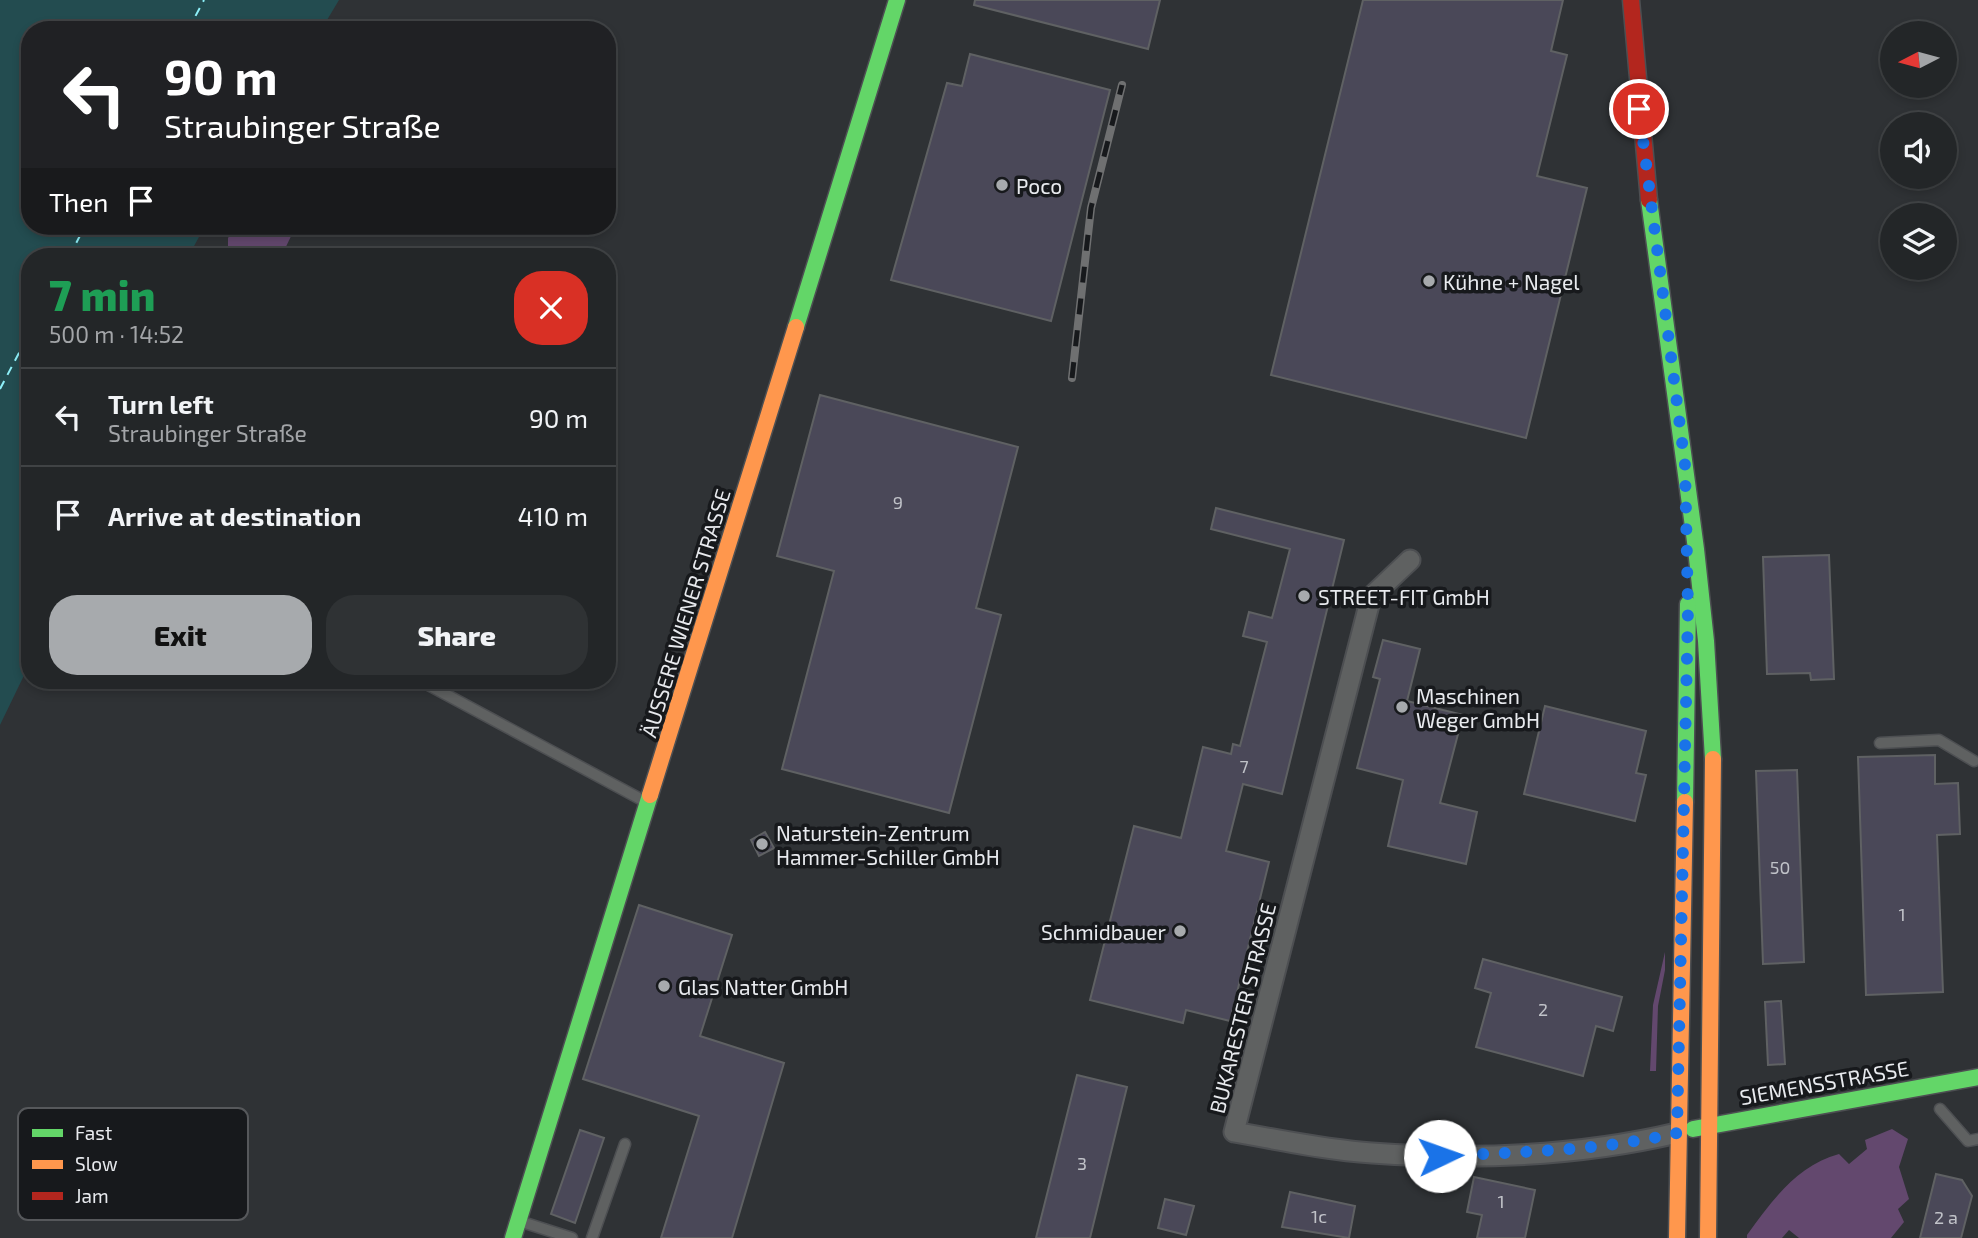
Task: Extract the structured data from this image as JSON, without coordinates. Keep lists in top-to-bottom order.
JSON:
{
  "streets": {
    "main road": ["ÄUSSERE WIENER STRASSE", "SIEMENSSTRASSE"],
    "street": ["BUKARESTER STRASSE"]
  },
  "crossings": [
    ["BUKARESTER STRASSE", "SIEMENSSTRASSE"]
  ],
  "places": [
    "Poco",
    "Kühne + Nagel",
    "STREET-FIT GmbH",
    "Maschinen Weger GmbH",
    "Naturstein-Zentrum Hammer-Schiller GmbH",
    "Schmidbauer",
    "Glas Natter GmbH"
  ],
  "house_numbers": [
    "9",
    "7",
    "50",
    "1",
    "2",
    "3",
    "1",
    "1c",
    "2 a"
  ],
  "legend": ["Fast", "Slow", "Jam"],
  "north": "left",
  "page": {
    "turn": ["90 m", "Straubinger Straße"],
    "then": "Then",
    "heading": ["7 min", "500 m · 14:52"],
    "list": [
      {
        "name": "Turn left",
        "note": "Straubinger Straße",
        "value": "90 m"
      },
      {
        "name": "Arrive at destination",
        "value": "410 m"
      }
    ],
    "buttons": ["Exit", "Share"]
  }
}
